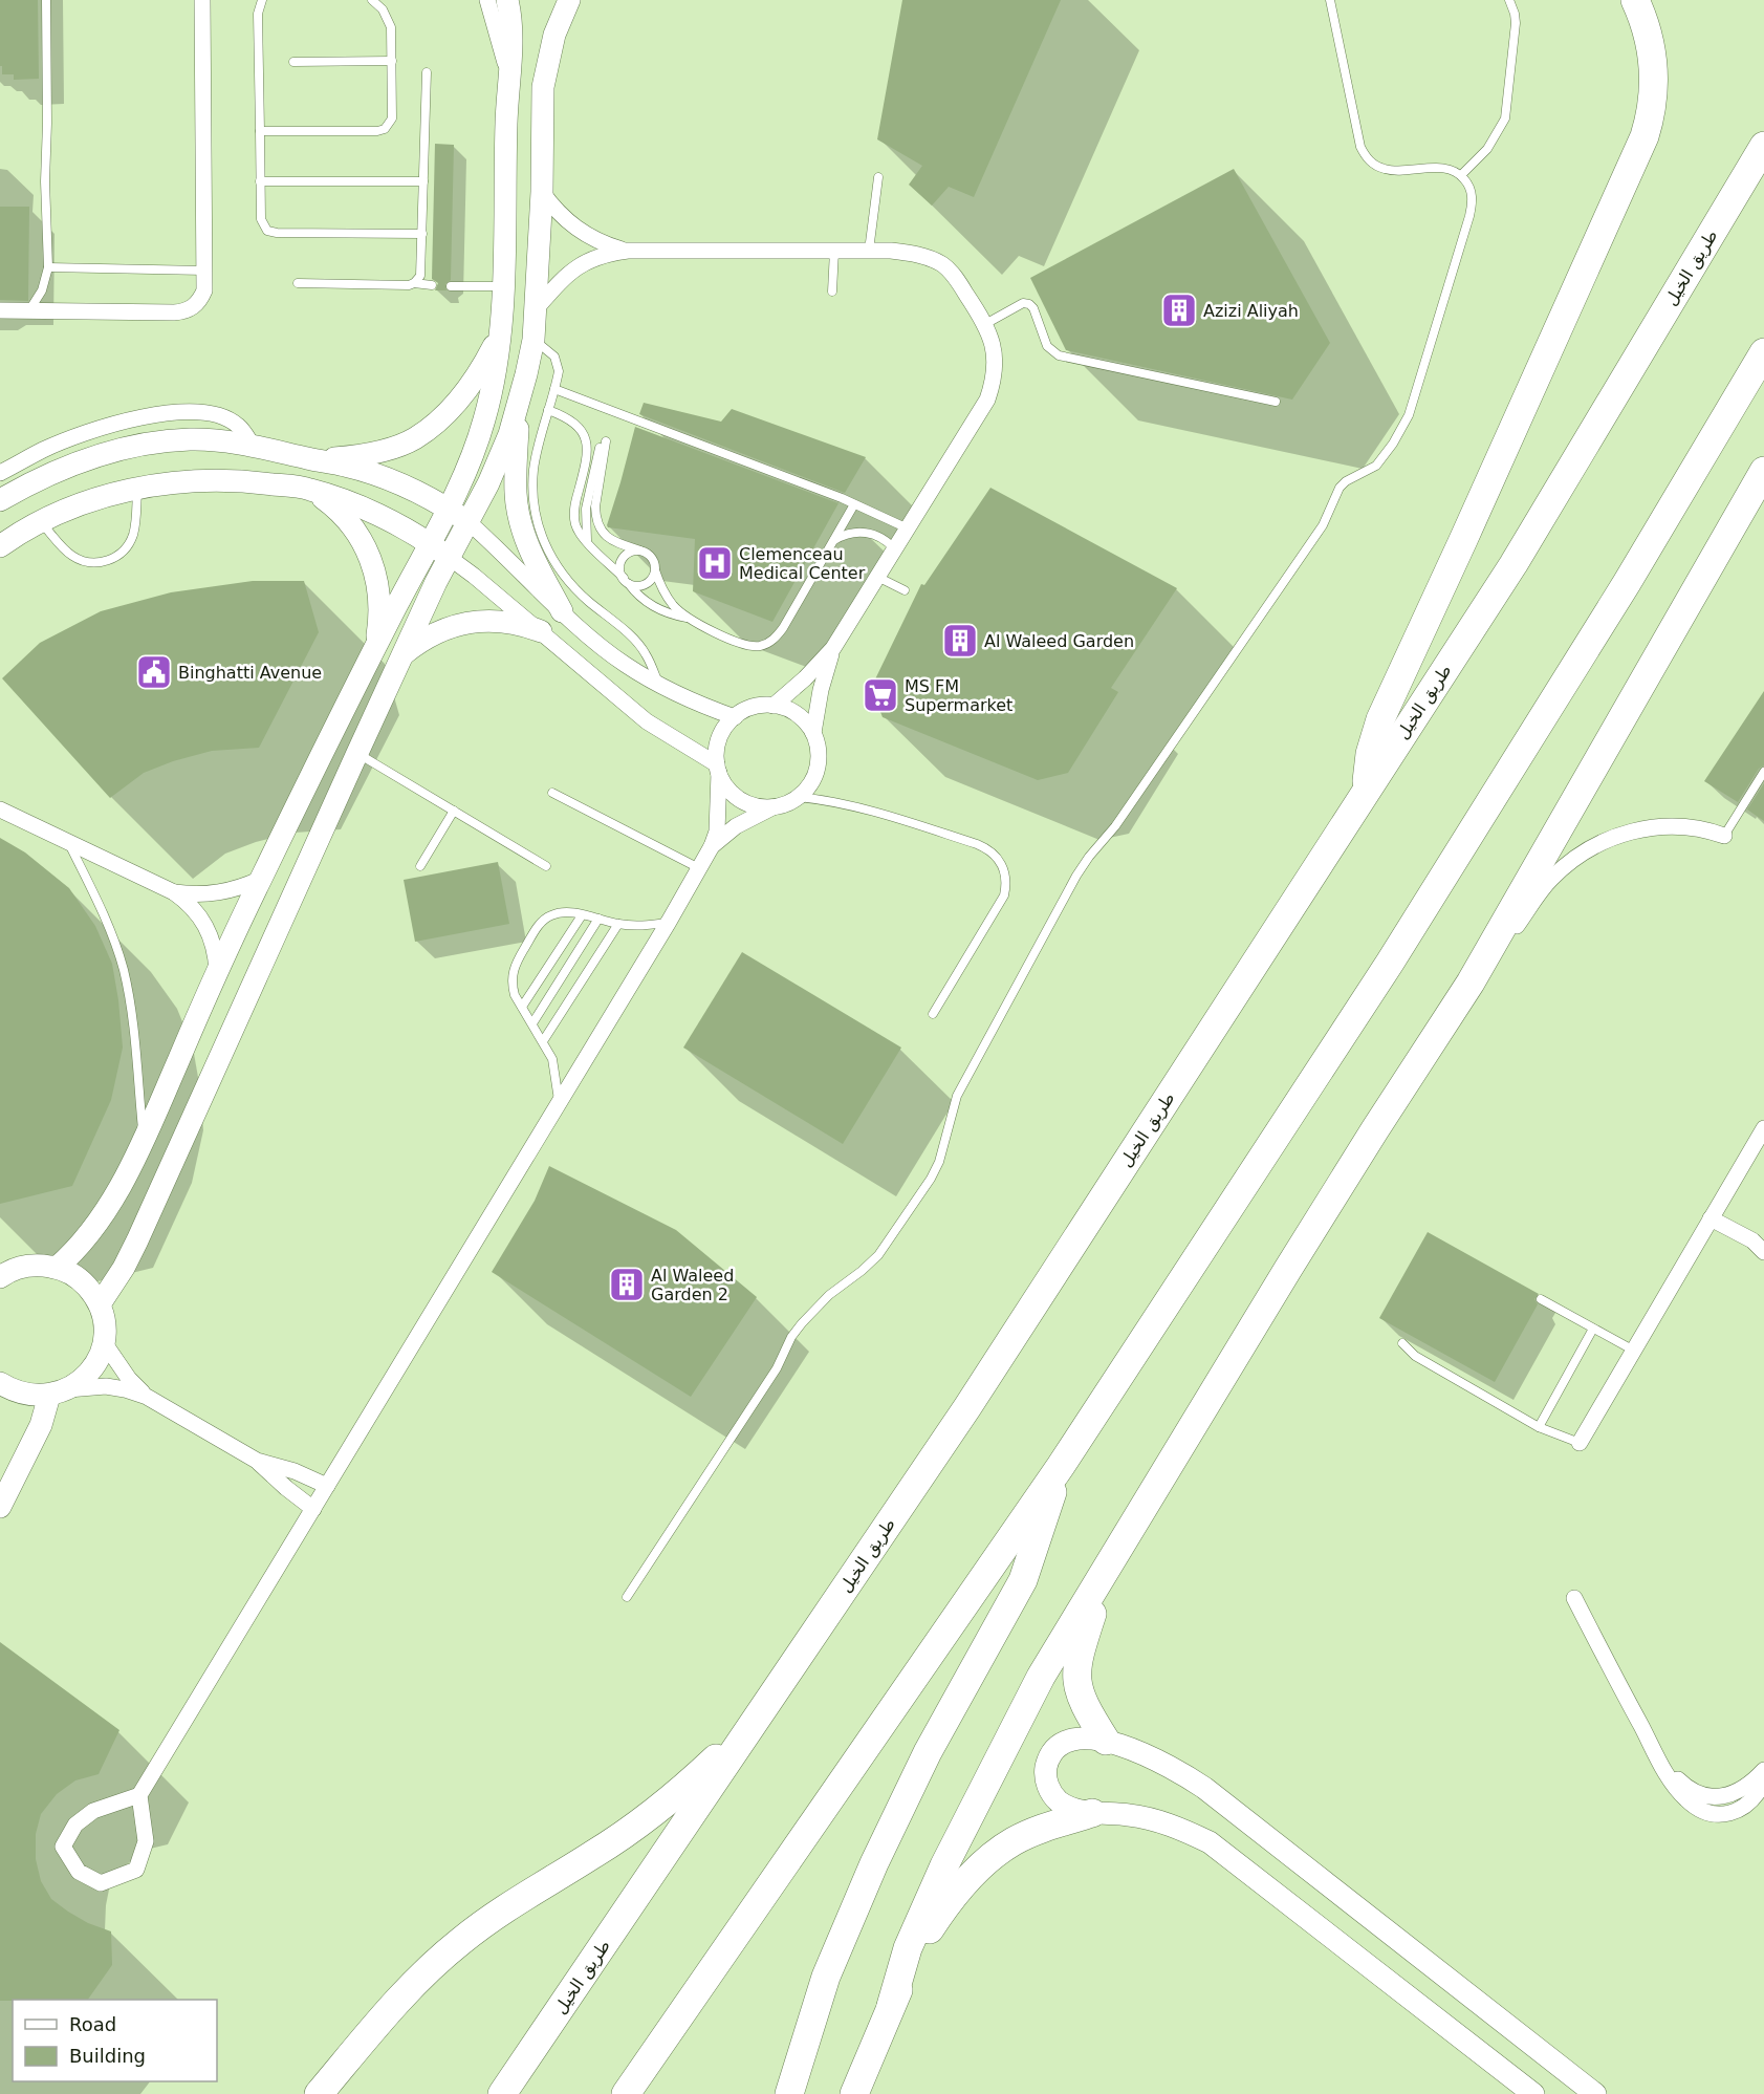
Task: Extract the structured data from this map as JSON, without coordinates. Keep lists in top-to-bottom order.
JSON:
{
  "streets": {
    "highway": ["طريق الخيل"]
  },
  "places": {
    "building": ["Azizi Aliyah", "Al Waleed Garden", "Al Waleed Garden 2"],
    "hospital": ["Clemenceau Medical Center"],
    "public building": ["Binghatti Avenue"],
    "supermarket": ["MS FM Supermarket"]
  },
  "legend": ["Road", "Building"]
}
